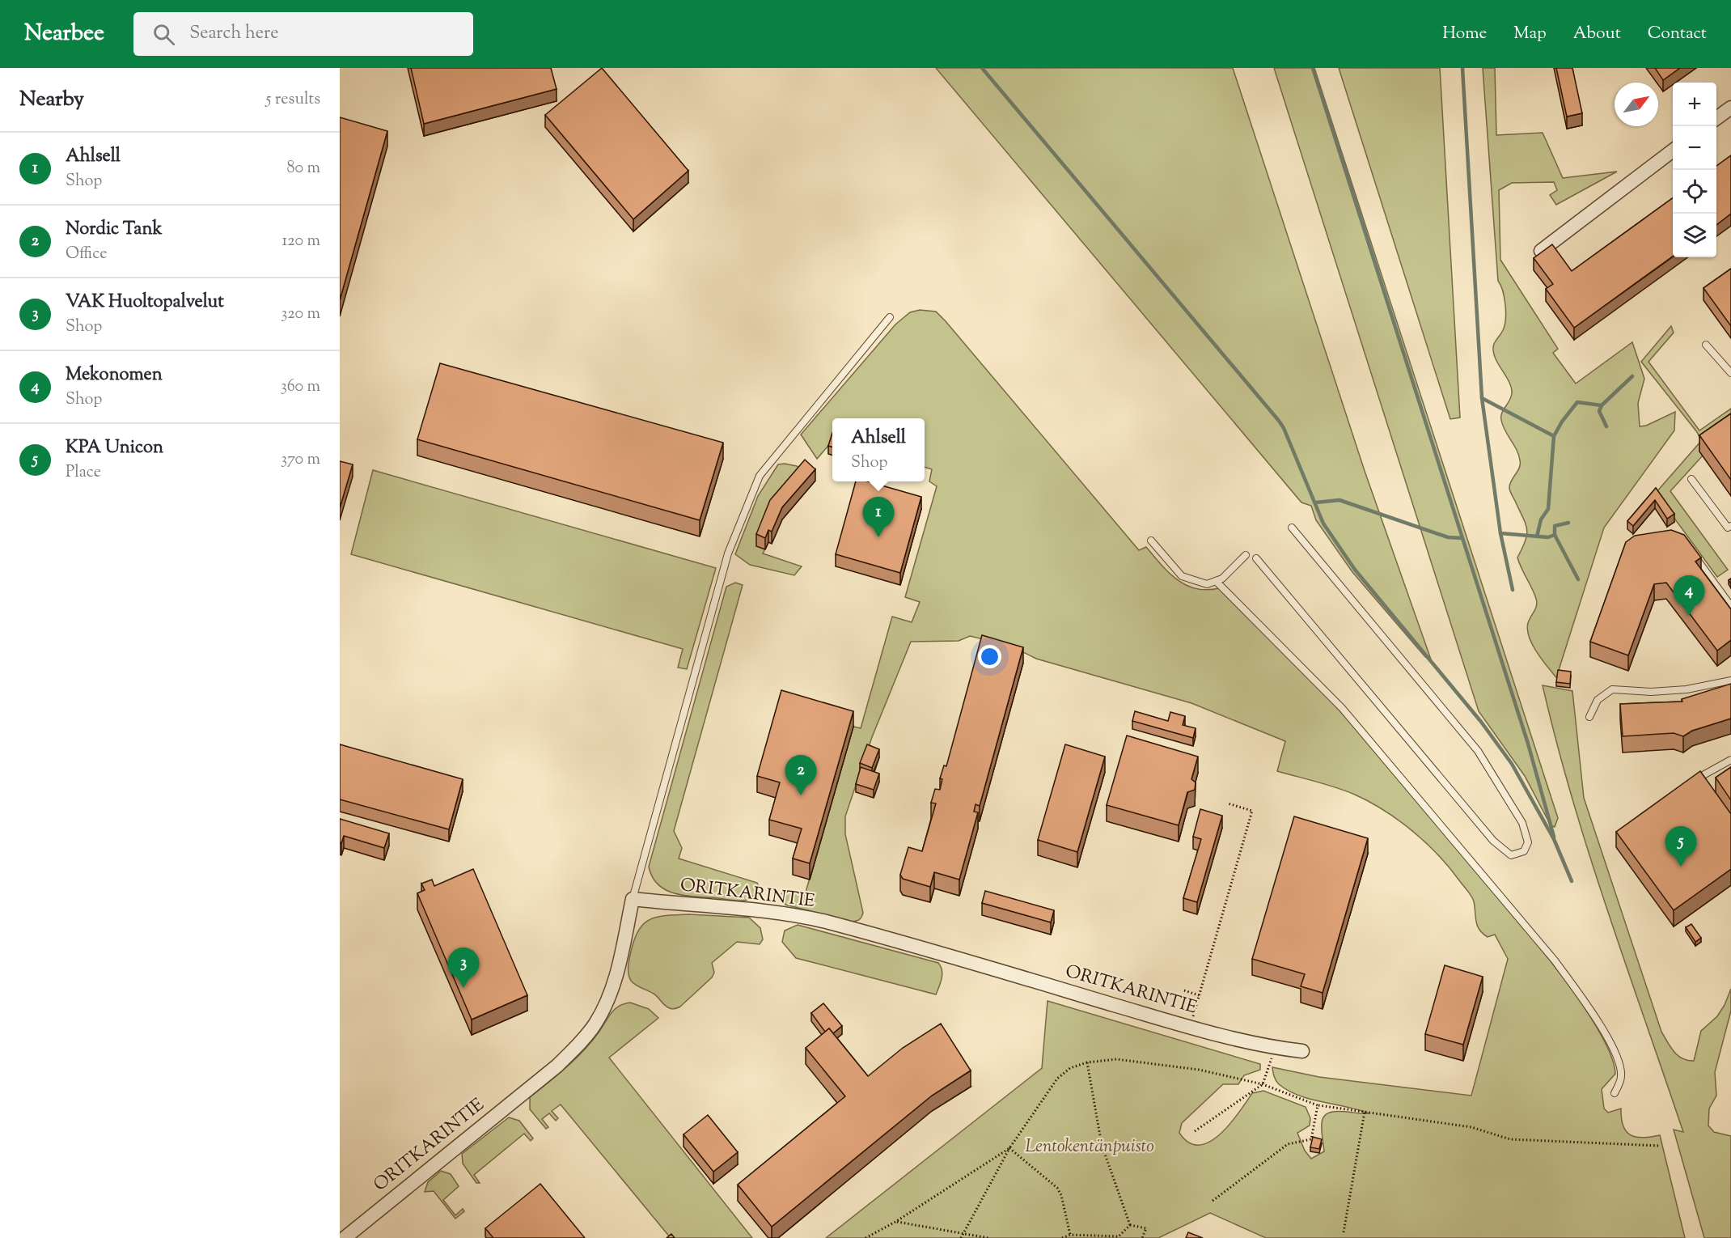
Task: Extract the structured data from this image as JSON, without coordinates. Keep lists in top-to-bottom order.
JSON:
{
  "streets": {
    "street": ["ORITKARINTIE"]
  },
  "parks": ["Lentokentänpuisto"],
  "north": "top right",
  "page": {
    "header": "Nearbee",
    "search": "Search here",
    "nav": [
      "Home",
      "Map",
      "About",
      "Contact"
    ],
    "heading": ["Nearby", "5 results"],
    "map_buttons": ["+", "−"],
    "list": [
      {
        "mark": "1",
        "name": "Ahlsell",
        "note": "Shop",
        "value": "80 m"
      },
      {
        "mark": "2",
        "name": "Nordic Tank",
        "note": "Office",
        "value": "120 m"
      },
      {
        "mark": "3",
        "name": "VAK Huoltopalvelut",
        "note": "Shop",
        "value": "320 m"
      },
      {
        "mark": "4",
        "name": "Mekonomen",
        "note": "Shop",
        "value": "360 m"
      },
      {
        "mark": "5",
        "name": "KPA Unicon",
        "note": "Place",
        "value": "370 m"
      }
    ],
    "popup": ["Ahlsell", "Shop"],
    "pins": [
      "1",
      "4",
      "2",
      "5",
      "3"
    ]
  }
}
